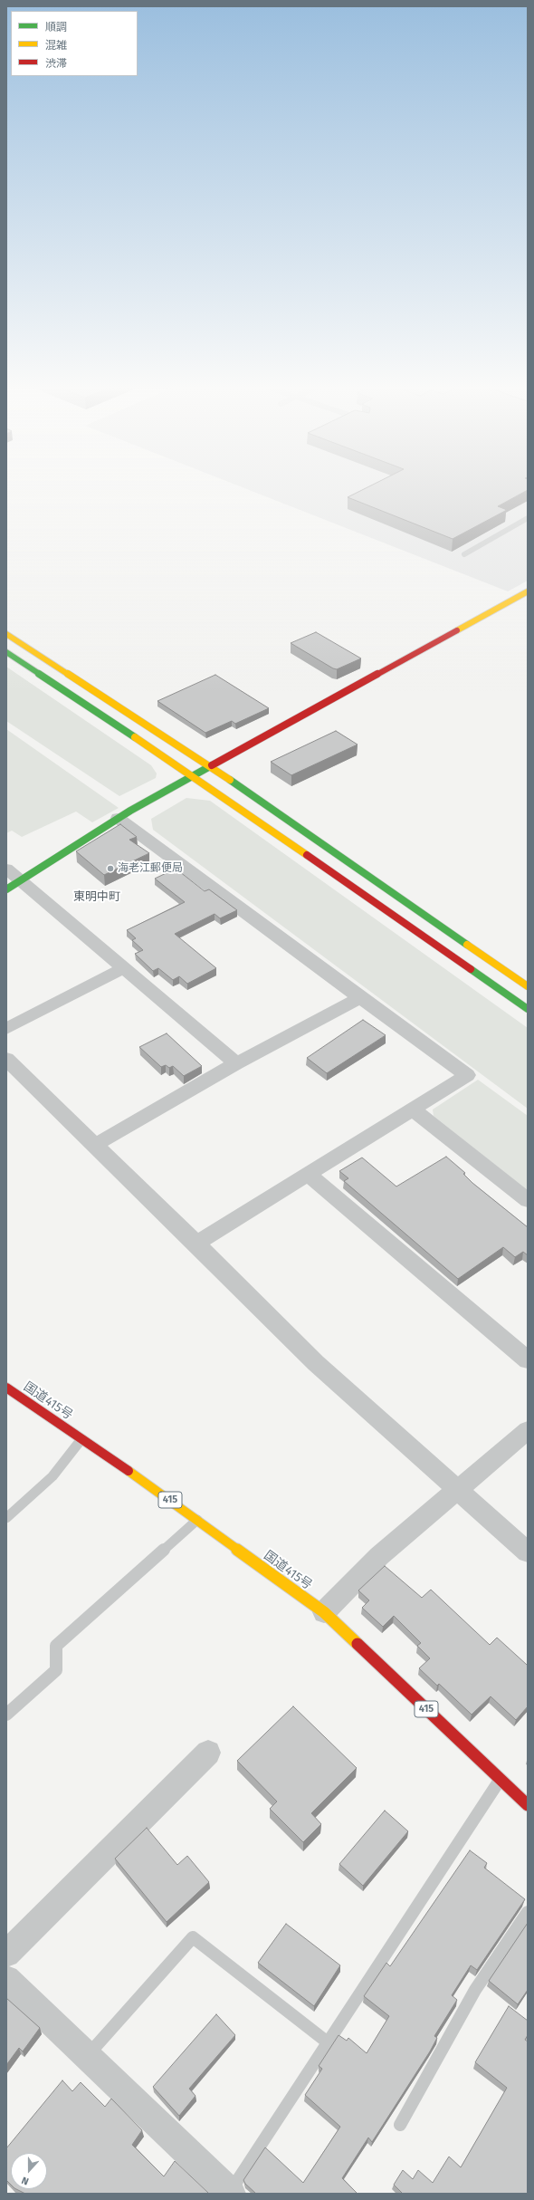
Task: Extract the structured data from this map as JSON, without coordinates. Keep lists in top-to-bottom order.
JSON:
{
  "streets": {
    "main road": ["国道415号", "415"]
  },
  "districts": ["東明中町"],
  "places": ["海老江郵便局"],
  "legend": ["順調", "混雑", "渋滞"],
  "north": "bottom"
}
